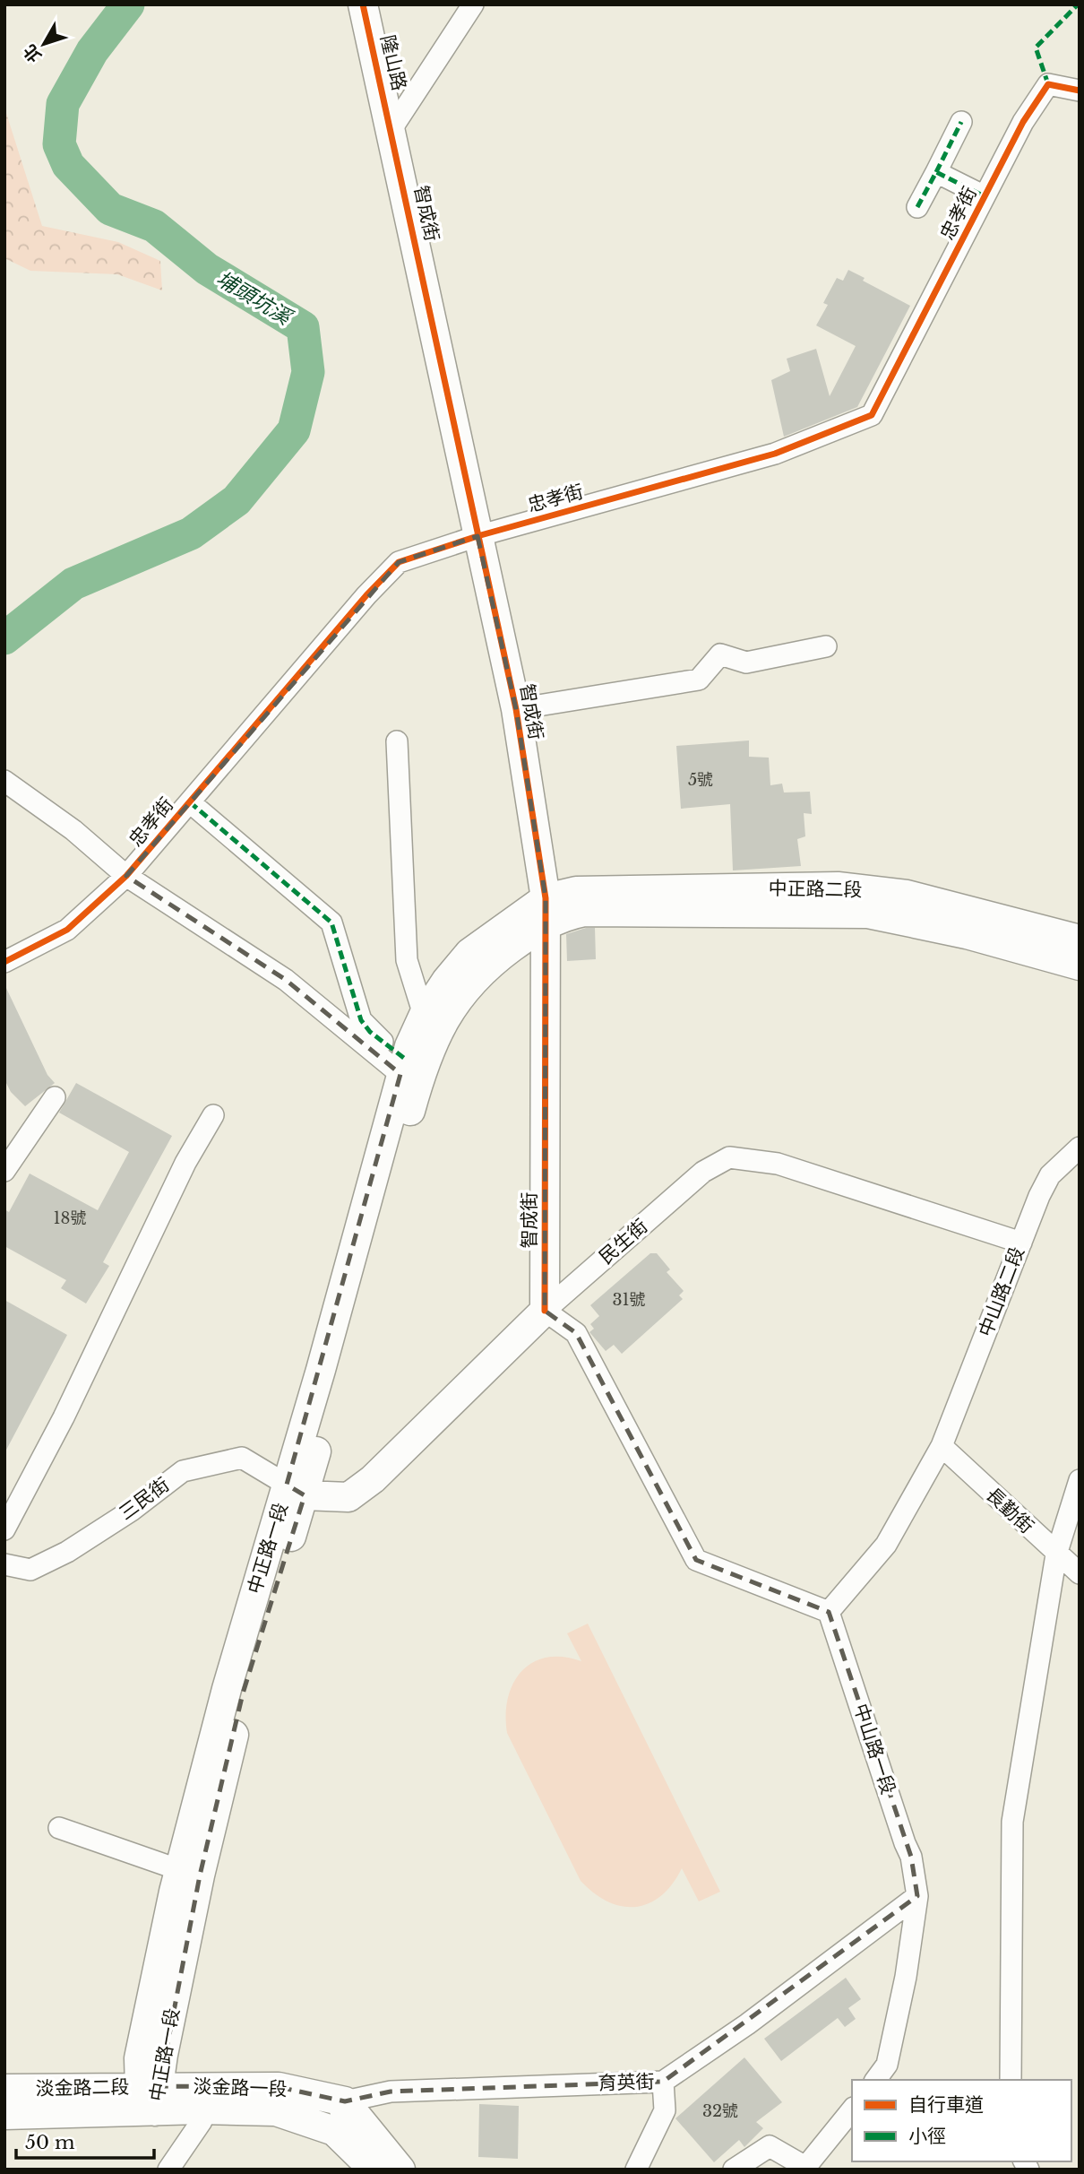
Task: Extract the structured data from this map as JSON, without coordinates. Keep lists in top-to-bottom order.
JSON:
{
  "streets": {
    "main road": [
      "隆山路",
      "智成街",
      "中正路二段",
      "民生街",
      "中正路一段",
      "淡金路二段",
      "淡金路一段"
    ],
    "street": [
      "忠孝街",
      "中山路二段",
      "三民街",
      "長勤街",
      "中山路一段",
      "育英街"
    ]
  },
  "crossings": [
    ["隆山路", "智成街"],
    ["智成街", "忠孝街"],
    ["智成街", "中正路二段"],
    ["智成街", "民生街"],
    ["智成街", "中正路一段"],
    ["中正路二段", "中正路一段"],
    ["民生街", "中山路二段"],
    ["民生街", "三民街"],
    ["民生街", "中正路一段"],
    ["中山路二段", "長勤街"],
    ["三民街", "中正路一段"],
    ["中正路一段", "淡金路二段"],
    ["中正路一段", "淡金路一段"],
    ["中山路一段", "育英街"],
    ["育英街", "淡金路一段"],
    ["淡金路二段", "淡金路一段"]
  ],
  "water": ["埔頭坑溪"],
  "house_numbers": [
    "5號",
    "18號",
    "31號",
    "32號"
  ],
  "legend": ["自行車道", "小徑"],
  "scale_bar": "50 m",
  "north": "bottom left"
}
